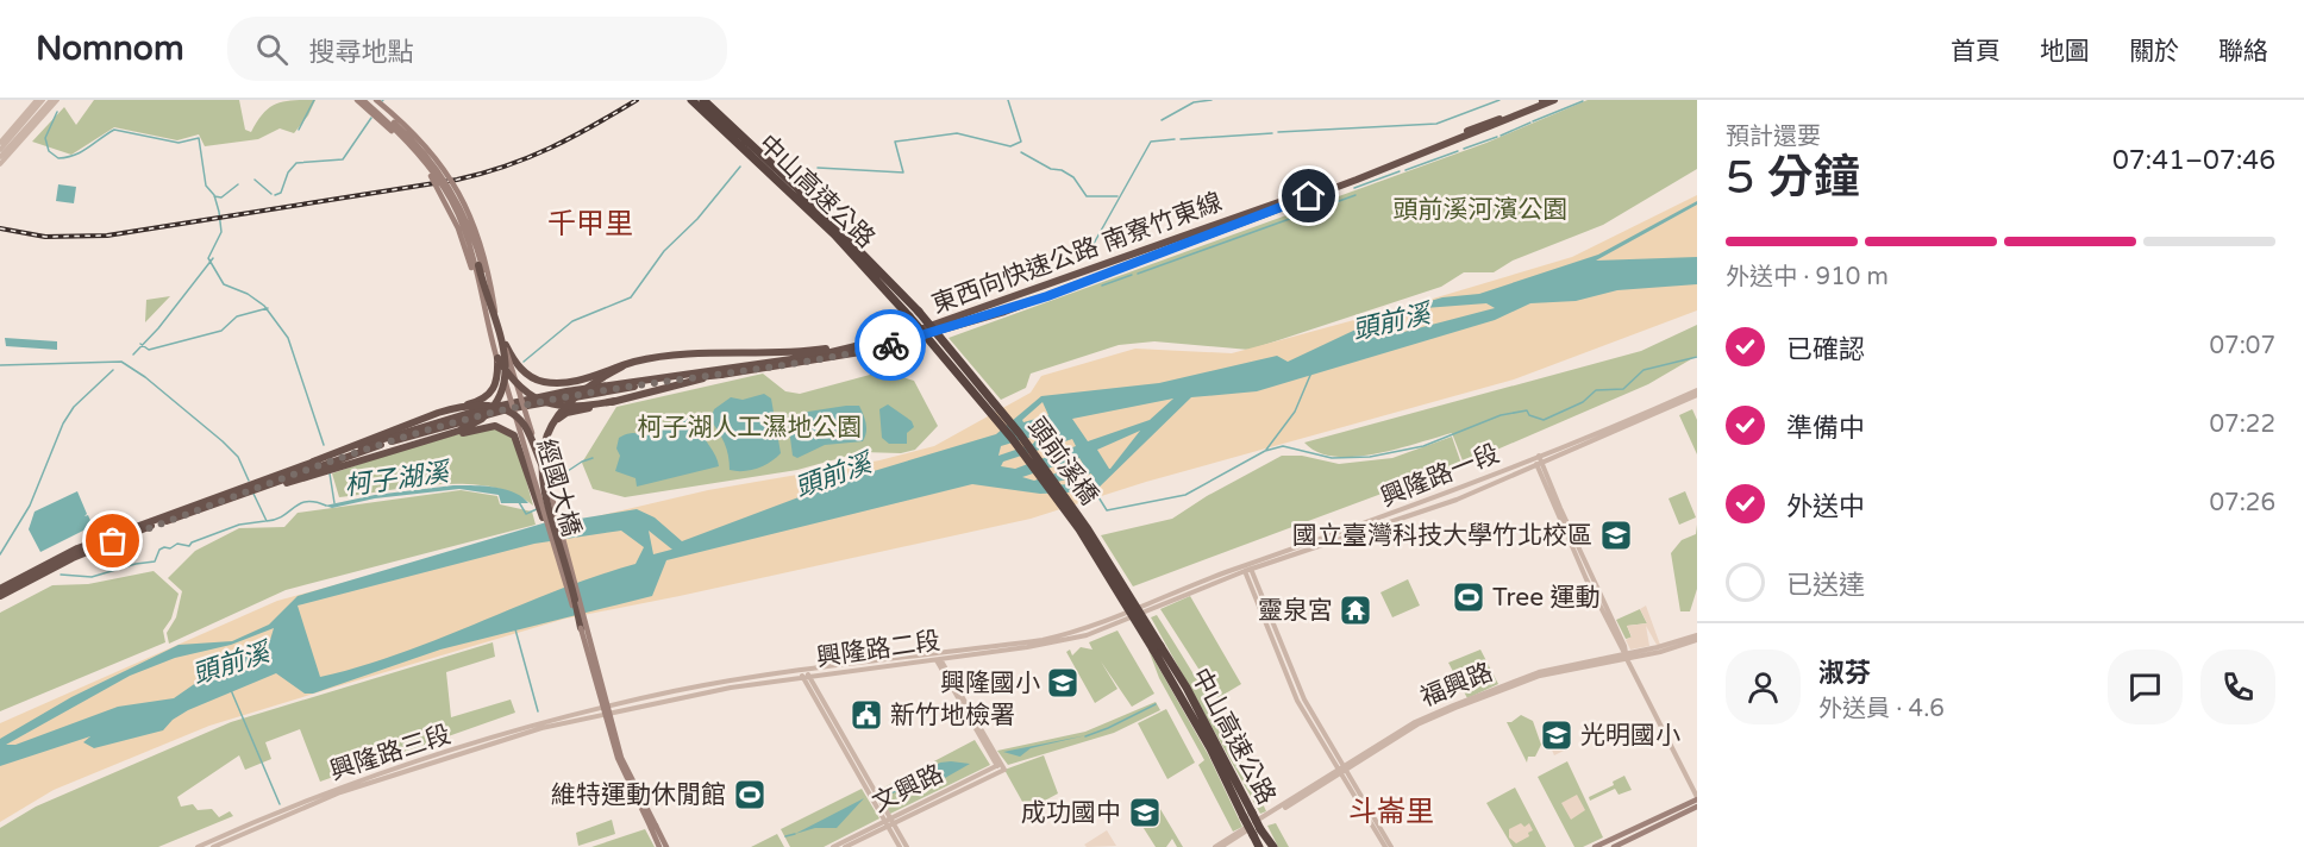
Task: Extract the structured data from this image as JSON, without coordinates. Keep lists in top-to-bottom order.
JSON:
{
  "streets": {
    "highway": ["中山高速公路", "東西向快速公路 南寮竹東線", "頭前溪橋"],
    "main road": ["經國大橋"],
    "street": [
      "興隆路一段",
      "興隆路二段",
      "福興路",
      "興隆路三段",
      "文興路"
    ]
  },
  "crossings": [
    ["中山高速公路", "頭前溪橋"],
    ["中山高速公路", "福興路"],
    ["興隆路一段", "興隆路二段"],
    ["興隆路二段", "興隆路三段"]
  ],
  "districts": ["千甲里", "斗崙里"],
  "water": ["頭前溪", "柯子湖溪"],
  "parks": ["頭前溪河濱公園", "柯子湖人工濕地公園"],
  "places": {
    "school or university": [
      "國立臺灣科技大學竹北校區",
      "興隆國小",
      "光明國小",
      "成功國中"
    ],
    "sports": ["Tree 運動", "維特運動休閒館"],
    "temple": ["靈泉宮"],
    "public building": ["新竹地檢署"]
  },
  "page": {
    "header": "Nomnom",
    "search": "搜尋地點",
    "nav": [
      "首頁",
      "地圖",
      "關於",
      "聯絡"
    ],
    "heading": ["5 分鐘", "預計還要", "07:41–07:46"],
    "panel": ["淑芬", "外送員 · 4.6"],
    "bar": "外送中 · 910 m",
    "list": [
      ["已確認", "07:07"],
      ["準備中", "07:22"],
      ["外送中", "07:26"],
      "已送達"
    ]
  }
}
